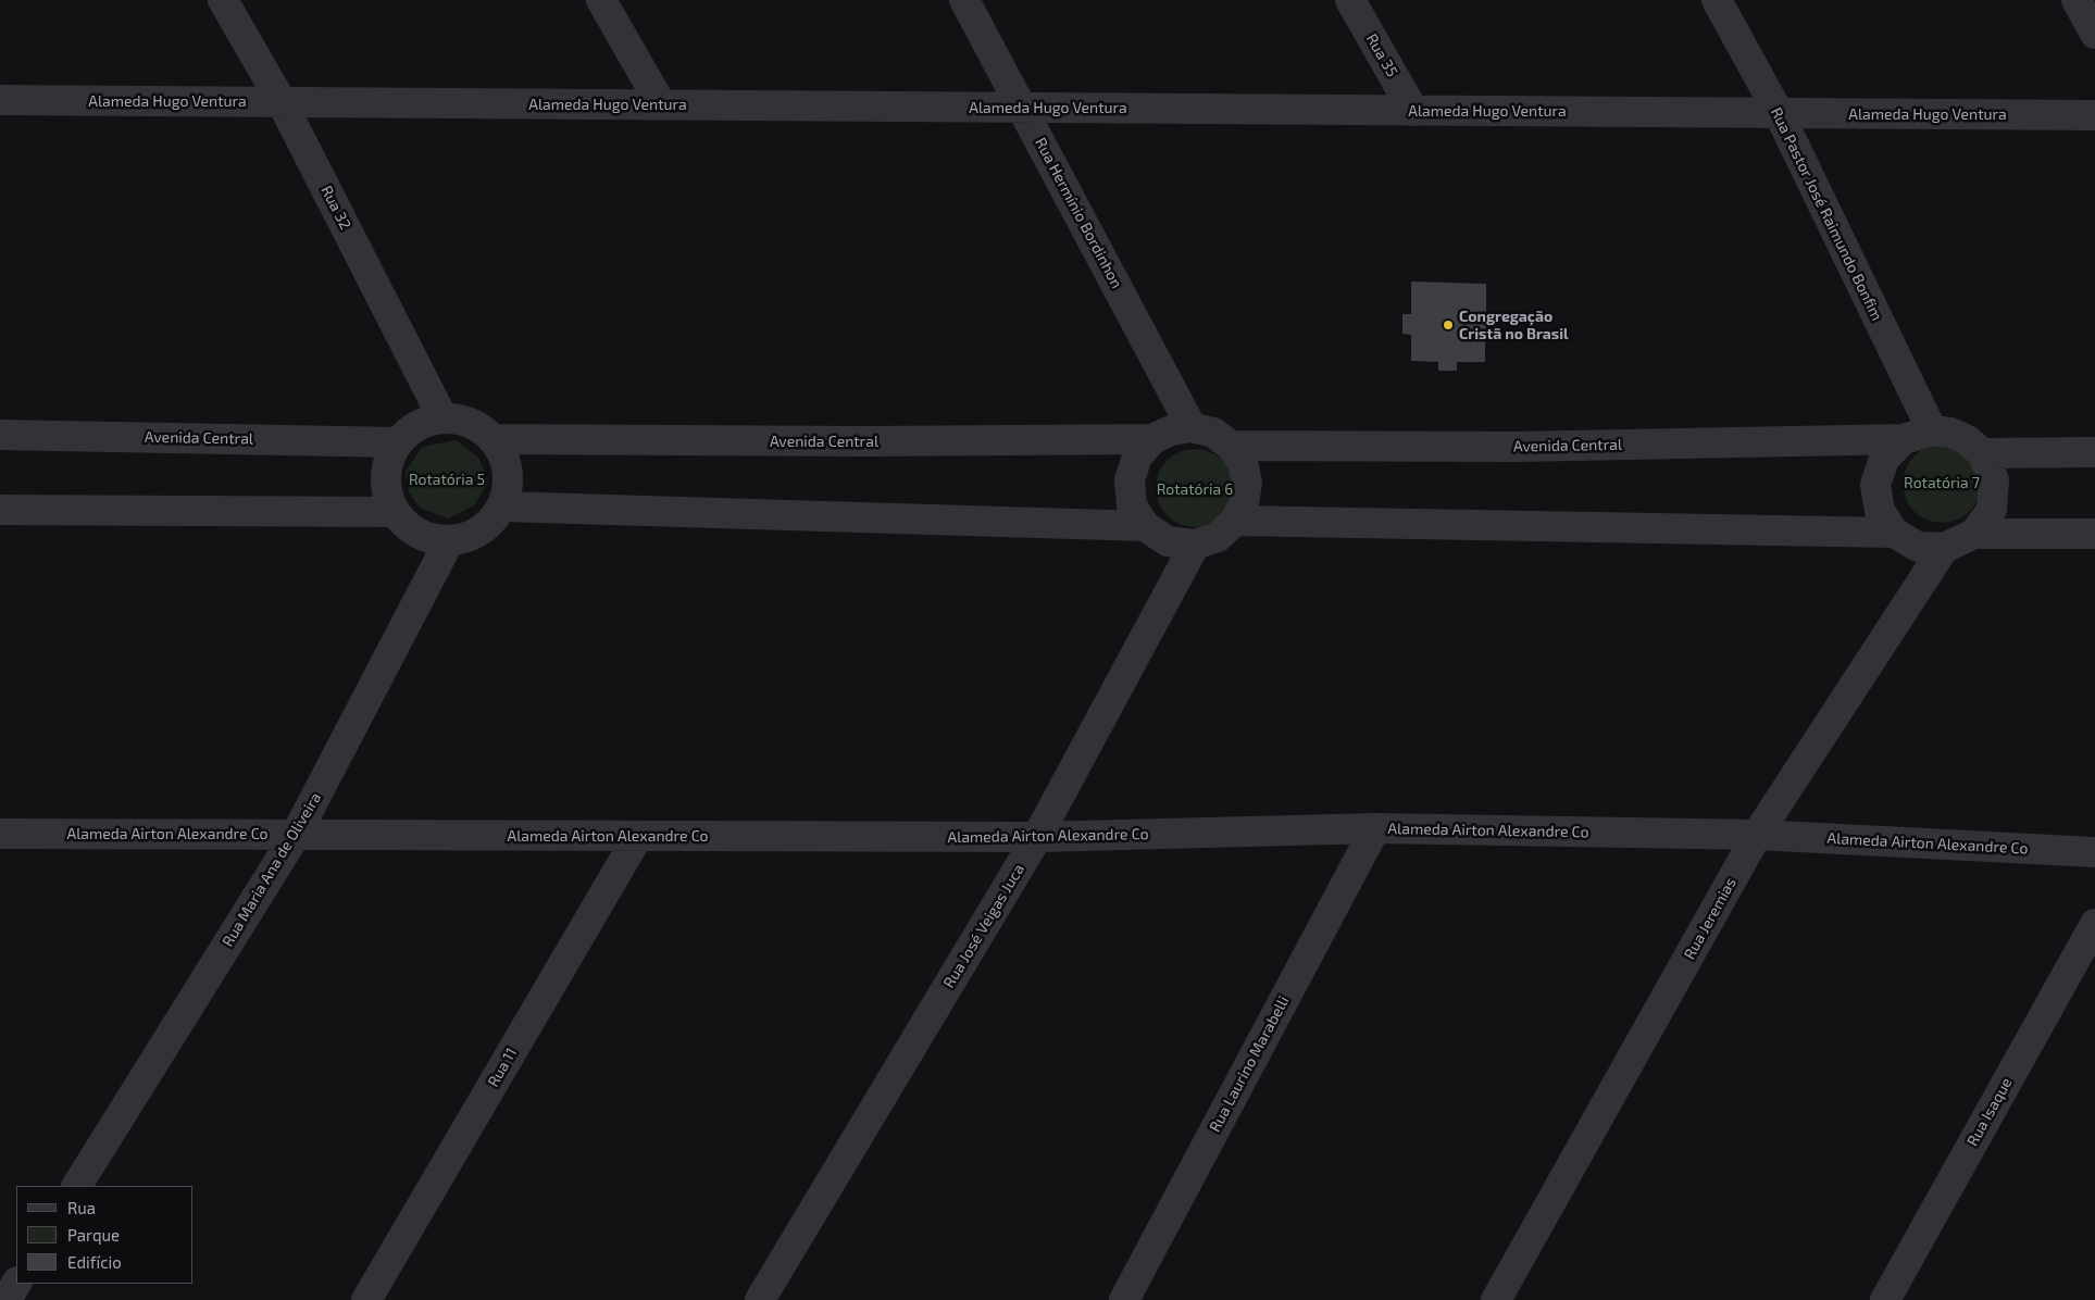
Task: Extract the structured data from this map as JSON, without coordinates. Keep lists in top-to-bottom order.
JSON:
{
  "streets": {
    "street": [
      "Rua 35",
      "Alameda Hugo Ventura",
      "Rua 32",
      "Rua Hermínio Bordinhon",
      "Rua Pastor José Raimundo Bonfim",
      "Avenida Central",
      "Alameda Airton Alexandre Co",
      "Rua Maria Ana de Oliveira",
      "Rua Jeremias",
      "Rua José Veigas Juca",
      "Rua Laurino Marabelli",
      "Rua 11",
      "Rua Isaque"
    ]
  },
  "crossings": [
    ["Rua 35", "Alameda Hugo Ventura"],
    ["Alameda Hugo Ventura", "Rua 32"],
    ["Alameda Hugo Ventura", "Rua Hermínio Bordinhon"],
    ["Alameda Hugo Ventura", "Rua Pastor José Raimundo Bonfim"],
    ["Rua 32", "Avenida Central"],
    ["Rua 32", "Rua Maria Ana de Oliveira"],
    ["Rua Hermínio Bordinhon", "Avenida Central"],
    ["Rua Hermínio Bordinhon", "Rua José Veigas Juca"],
    ["Rua Pastor José Raimundo Bonfim", "Avenida Central"],
    ["Rua Pastor José Raimundo Bonfim", "Rua Jeremias"],
    ["Avenida Central", "Rua Maria Ana de Oliveira"],
    ["Avenida Central", "Rua Jeremias"],
    ["Avenida Central", "Rua José Veigas Juca"],
    ["Alameda Airton Alexandre Co", "Rua Maria Ana de Oliveira"],
    ["Alameda Airton Alexandre Co", "Rua Jeremias"],
    ["Alameda Airton Alexandre Co", "Rua José Veigas Juca"],
    ["Alameda Airton Alexandre Co", "Rua Laurino Marabelli"],
    ["Alameda Airton Alexandre Co", "Rua 11"]
  ],
  "parks": ["Rotatória 5", "Rotatória 7", "Rotatória 6"],
  "places": ["Congregação Cristã no Brasil"],
  "legend": ["Rua", "Parque", "Edifício"]
}
